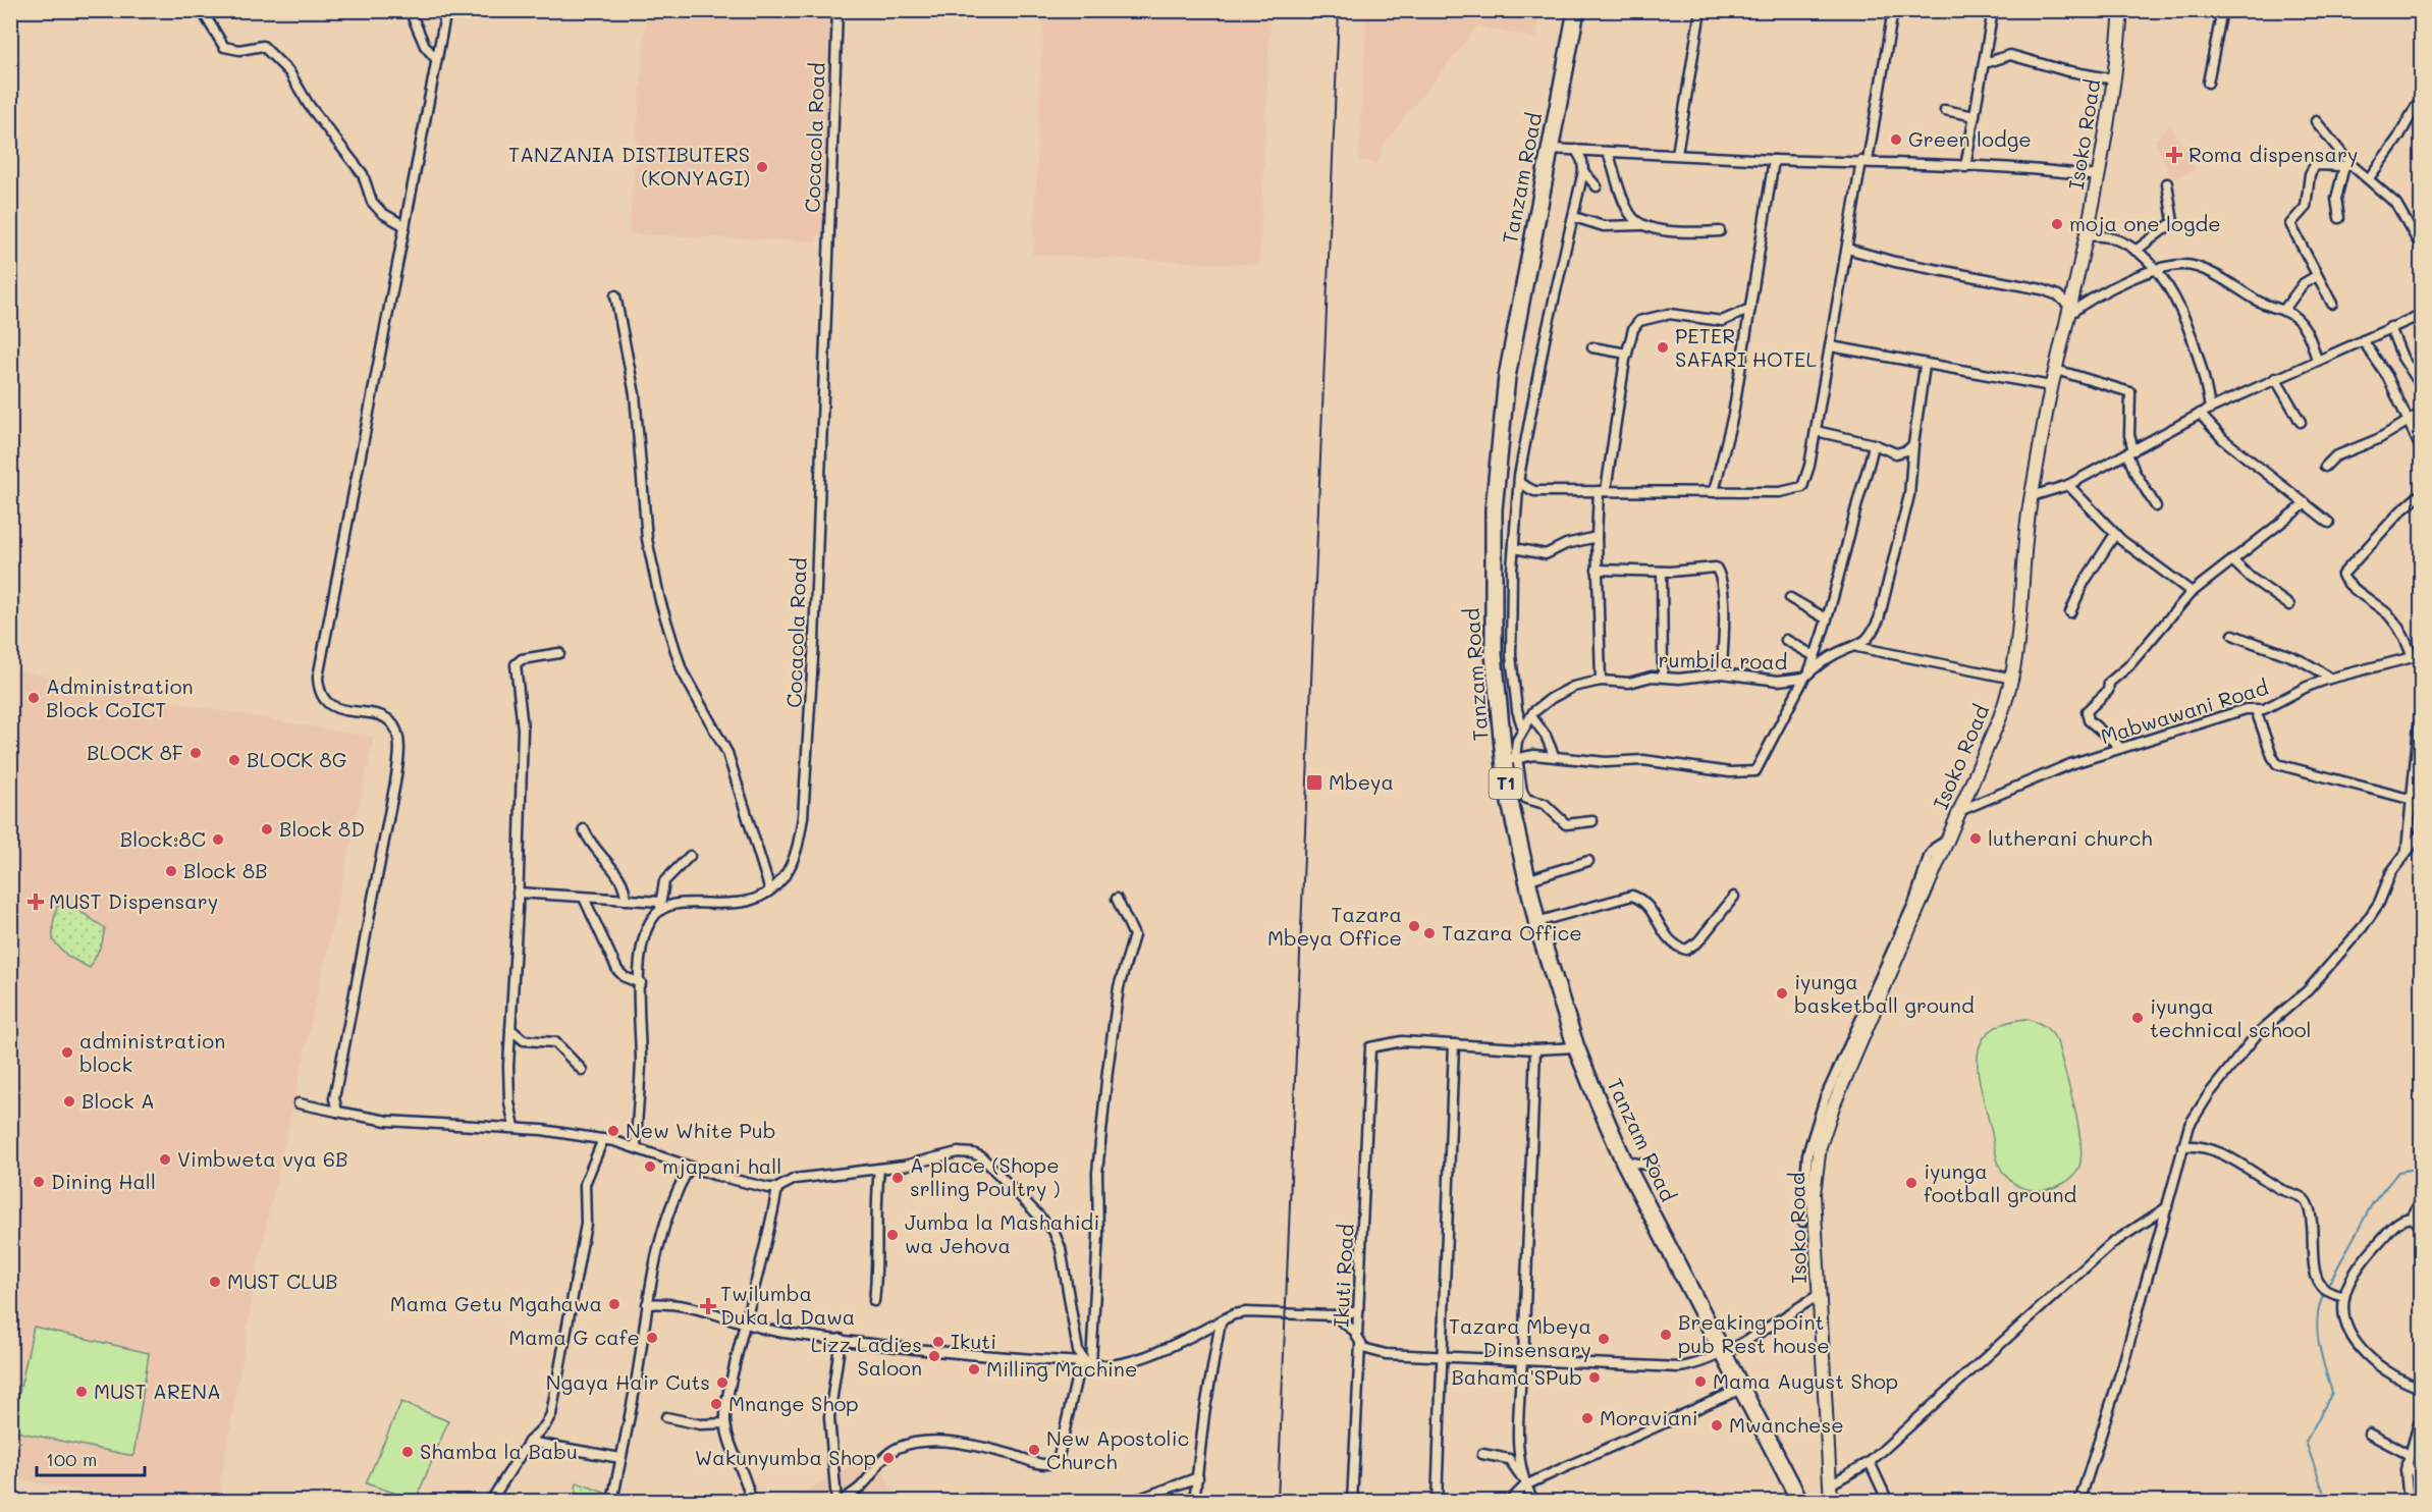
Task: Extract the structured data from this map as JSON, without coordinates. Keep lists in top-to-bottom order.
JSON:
{
  "streets": {
    "highway": ["Tanzam Road", "T1"],
    "street": [
      "Isoko Road",
      "Cocacola Road",
      "rumbila road",
      "Mabwawani Road",
      "Ikuti Road"
    ]
  },
  "crossings": [
    ["Isoko Road", "Mabwawani Road"],
    ["Isoko Road", "Ikuti Road"],
    ["Tanzam Road", "rumbila road"],
    ["Tanzam Road", "Ikuti Road"]
  ],
  "places": {
    "other": [
      "Green lodge",
      "TANZANIA DISTIBUTERS (KONYAGI)",
      "moja one logde",
      "PETER SAFARI HOTEL",
      "Administration Block CoICT",
      "BLOCK 8F",
      "BLOCK 8G",
      "Block 8D",
      "lutherani church",
      "Block:8C",
      "Block 8B",
      "Tazara Mbeya Office",
      "Tazara Office",
      "iyunga basketball ground",
      "iyunga technical school",
      "administration block",
      "Block A",
      "New White Pub",
      "Vimbweta vya 6B",
      "mjapani hall",
      "A place (Shope srlling Poultry )",
      "Dining Hall",
      "iyunga football ground",
      "Jumba la Mashahidi wa Jehova",
      "MUST CLUB",
      "Mama Getu Mgahawa",
      "Breaking point pub Rest house",
      "Mama G cafe",
      "Tazara Mbeya Dinsensary",
      "Ikuti",
      "Lizz Ladies Saloon",
      "Milling Machine",
      "Bahama'SPub",
      "Mama August Shop",
      "Ngaya Hair Cuts",
      "MUST ARENA",
      "Mnange Shop",
      "Moraviani",
      "Mwanchese",
      "New Apostolic Church",
      "Shamba la Babu",
      "Wakunyumba Shop"
    ],
    "health": ["Roma dispensary", "MUST Dispensary", "Twilumba Duka la Dawa"],
    "transit": ["Mbeya"]
  },
  "scale_bar": "100 m"
}
